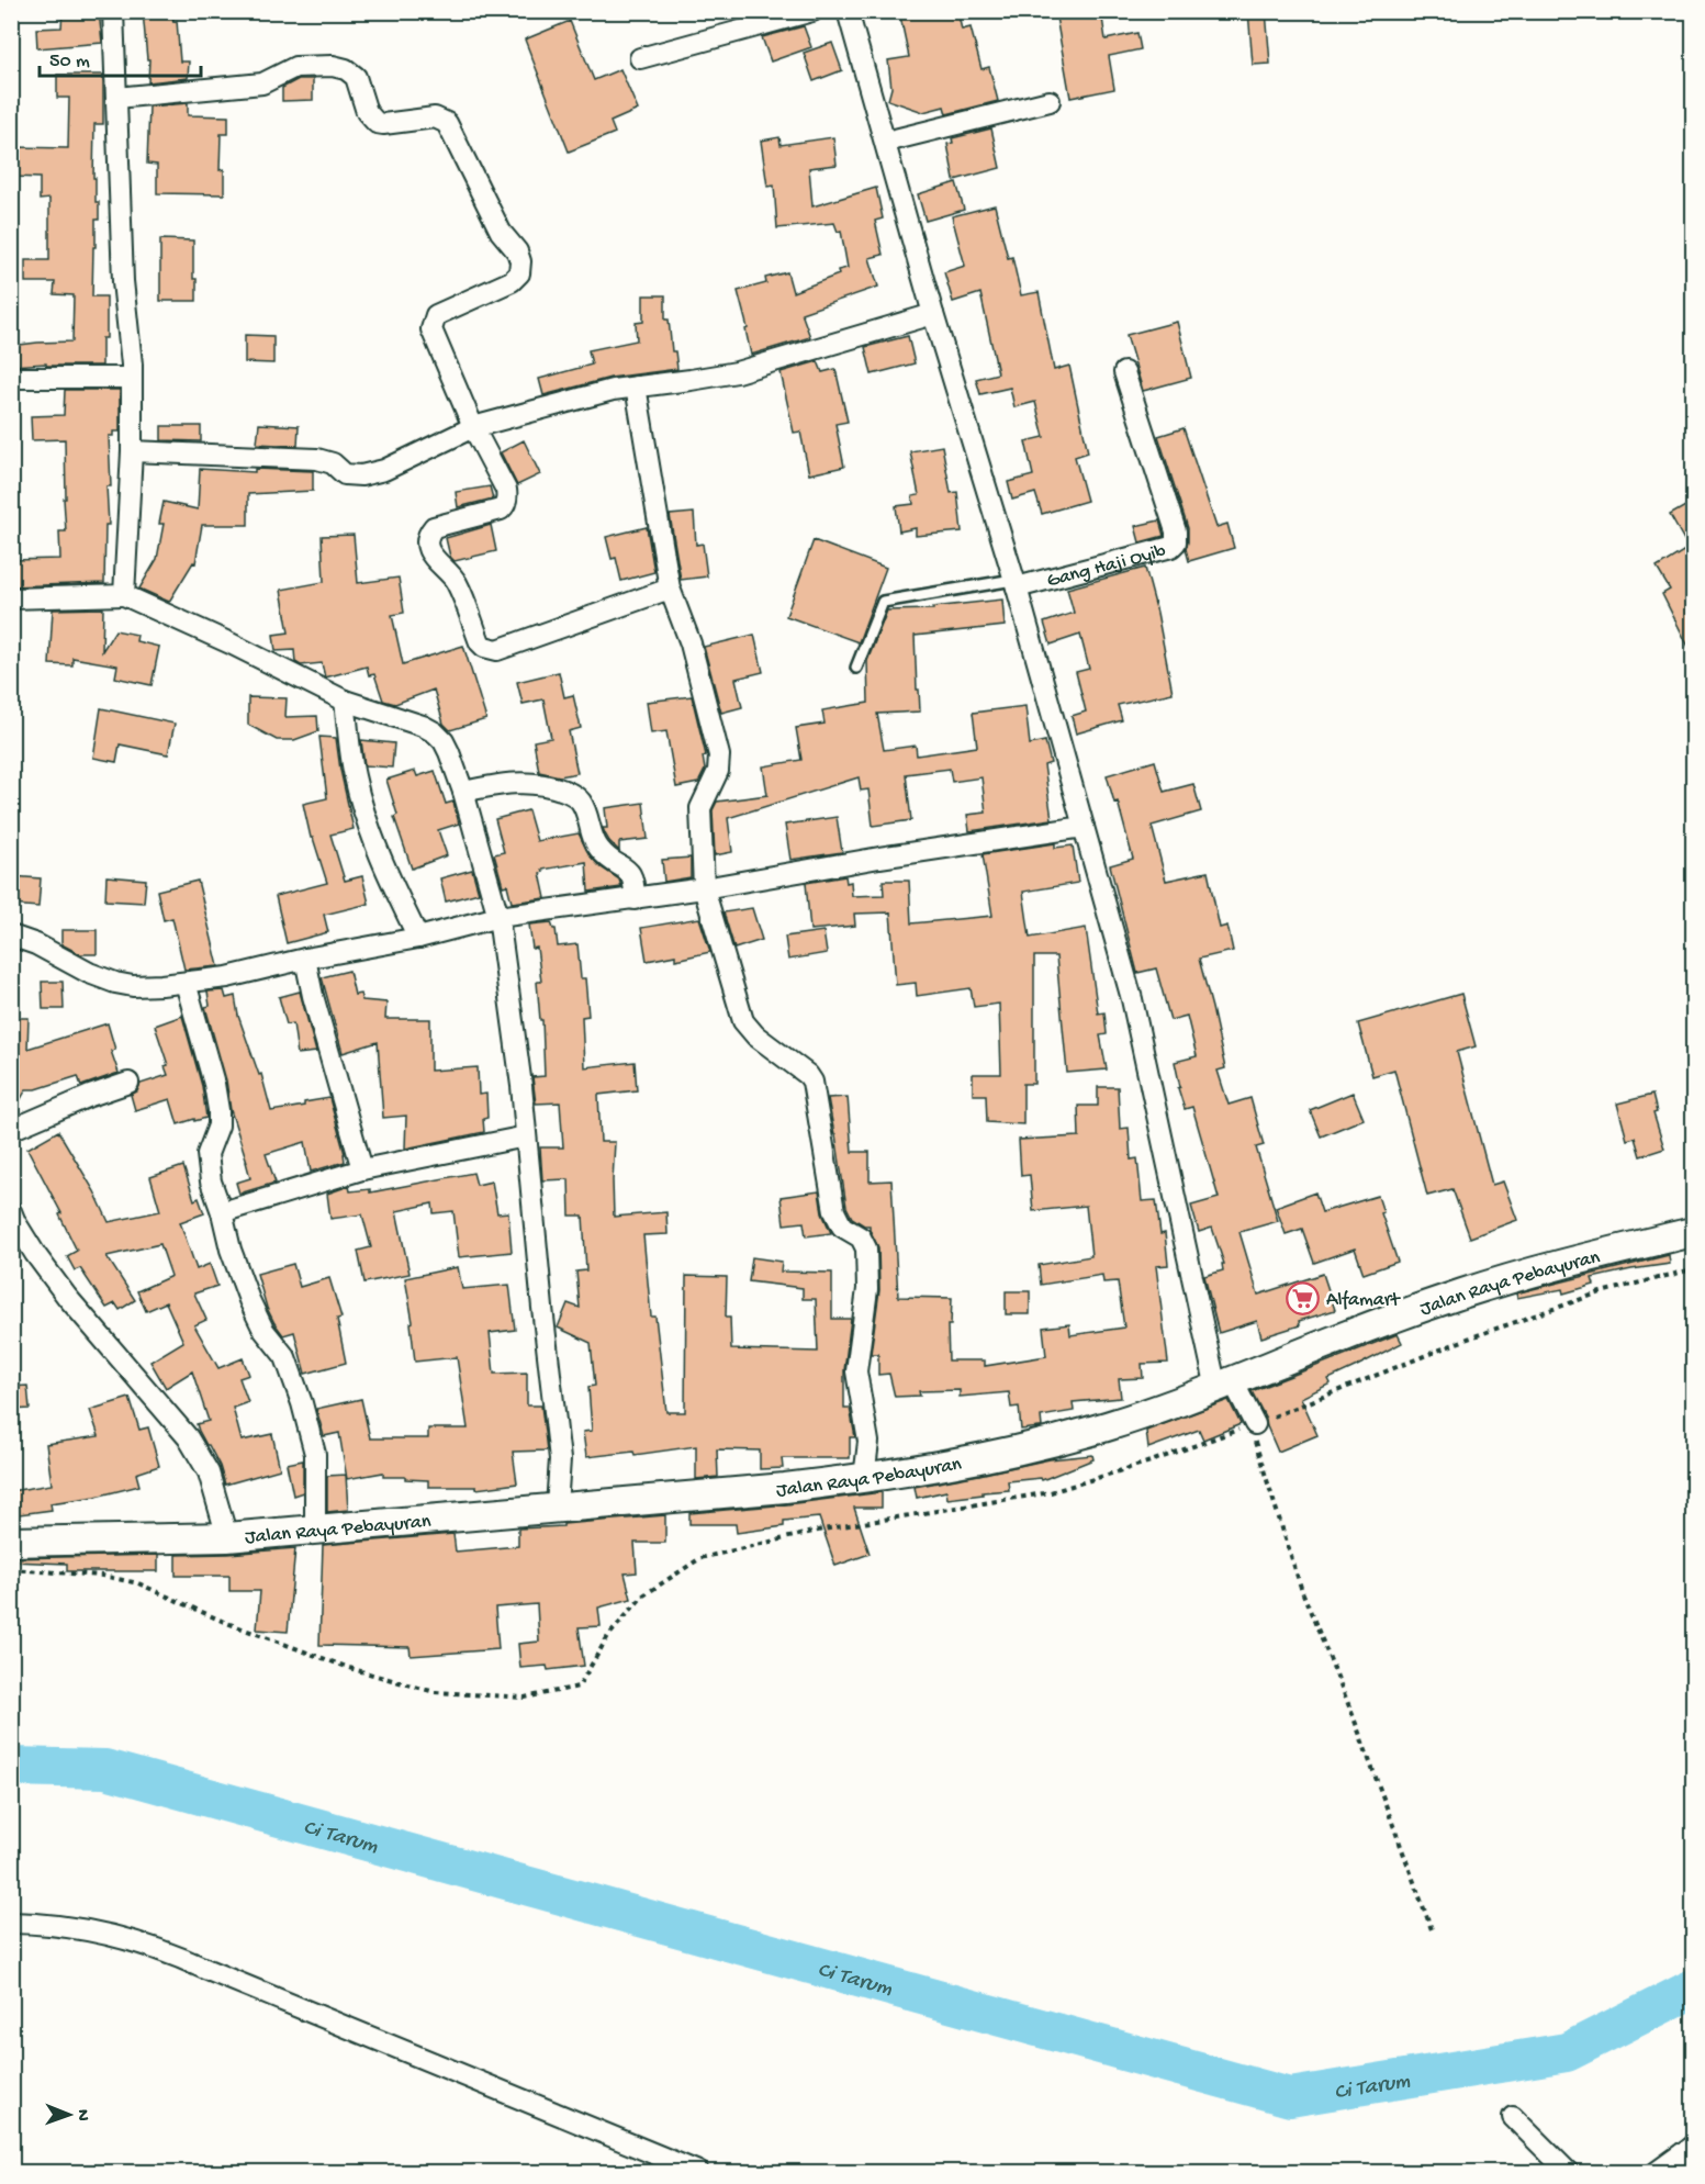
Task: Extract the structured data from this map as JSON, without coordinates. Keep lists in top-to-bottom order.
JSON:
{
  "streets": {
    "main road": ["Jalan Raya Pebayuran"],
    "street": ["Gang Haji Oyib"]
  },
  "water": ["Ci Tarum"],
  "places": {
    "supermarket": ["Alfamart"]
  },
  "scale_bar": "50 m",
  "north": "right"
}
